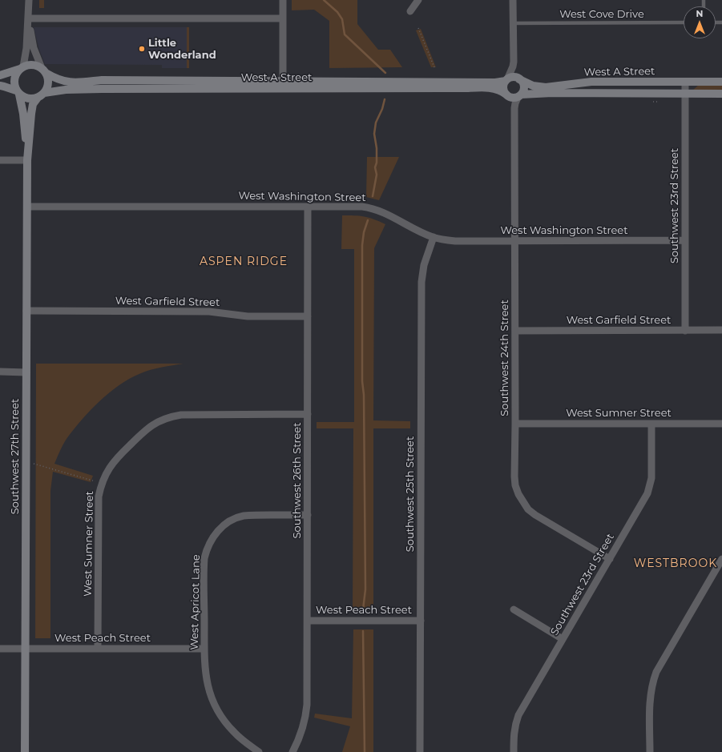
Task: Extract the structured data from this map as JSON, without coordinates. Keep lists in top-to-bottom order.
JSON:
{
  "streets": {
    "main road": ["West A Street", "Southwest 27th Street"],
    "street": [
      "West Washington Street",
      "Southwest 23rd Street",
      "West Garfield Street",
      "Southwest 24th Street",
      "West Sumner Street",
      "Southwest 26th Street",
      "Southwest 25th Street",
      "West Apricot Lane",
      "West Peach Street"
    ],
    "lane": ["West Cove Drive"]
  },
  "crossings": [
    ["West A Street", "Southwest 23rd Street"],
    ["West A Street", "Southwest 24th Street"],
    ["West A Street", "Southwest 27th Street"],
    ["West Washington Street", "Southwest 23rd Street"],
    ["West Washington Street", "Southwest 24th Street"],
    ["West Washington Street", "Southwest 27th Street"],
    ["West Washington Street", "Southwest 26th Street"],
    ["West Washington Street", "Southwest 25th Street"],
    ["Southwest 23rd Street", "West Garfield Street"],
    ["Southwest 23rd Street", "Southwest 24th Street"],
    ["Southwest 23rd Street", "West Sumner Street"],
    ["West Garfield Street", "Southwest 24th Street"],
    ["West Garfield Street", "Southwest 27th Street"],
    ["West Garfield Street", "Southwest 26th Street"],
    ["Southwest 24th Street", "West Sumner Street"],
    ["West Sumner Street", "Southwest 26th Street"],
    ["West Sumner Street", "West Peach Street"],
    ["Southwest 27th Street", "West Peach Street"],
    ["Southwest 26th Street", "West Apricot Lane"],
    ["Southwest 26th Street", "West Peach Street"],
    ["Southwest 25th Street", "West Peach Street"],
    ["West Apricot Lane", "West Peach Street"]
  ],
  "districts": ["ASPEN RIDGE", "WESTBROOK"],
  "places": ["Little Wonderland"],
  "north": "top"
}
